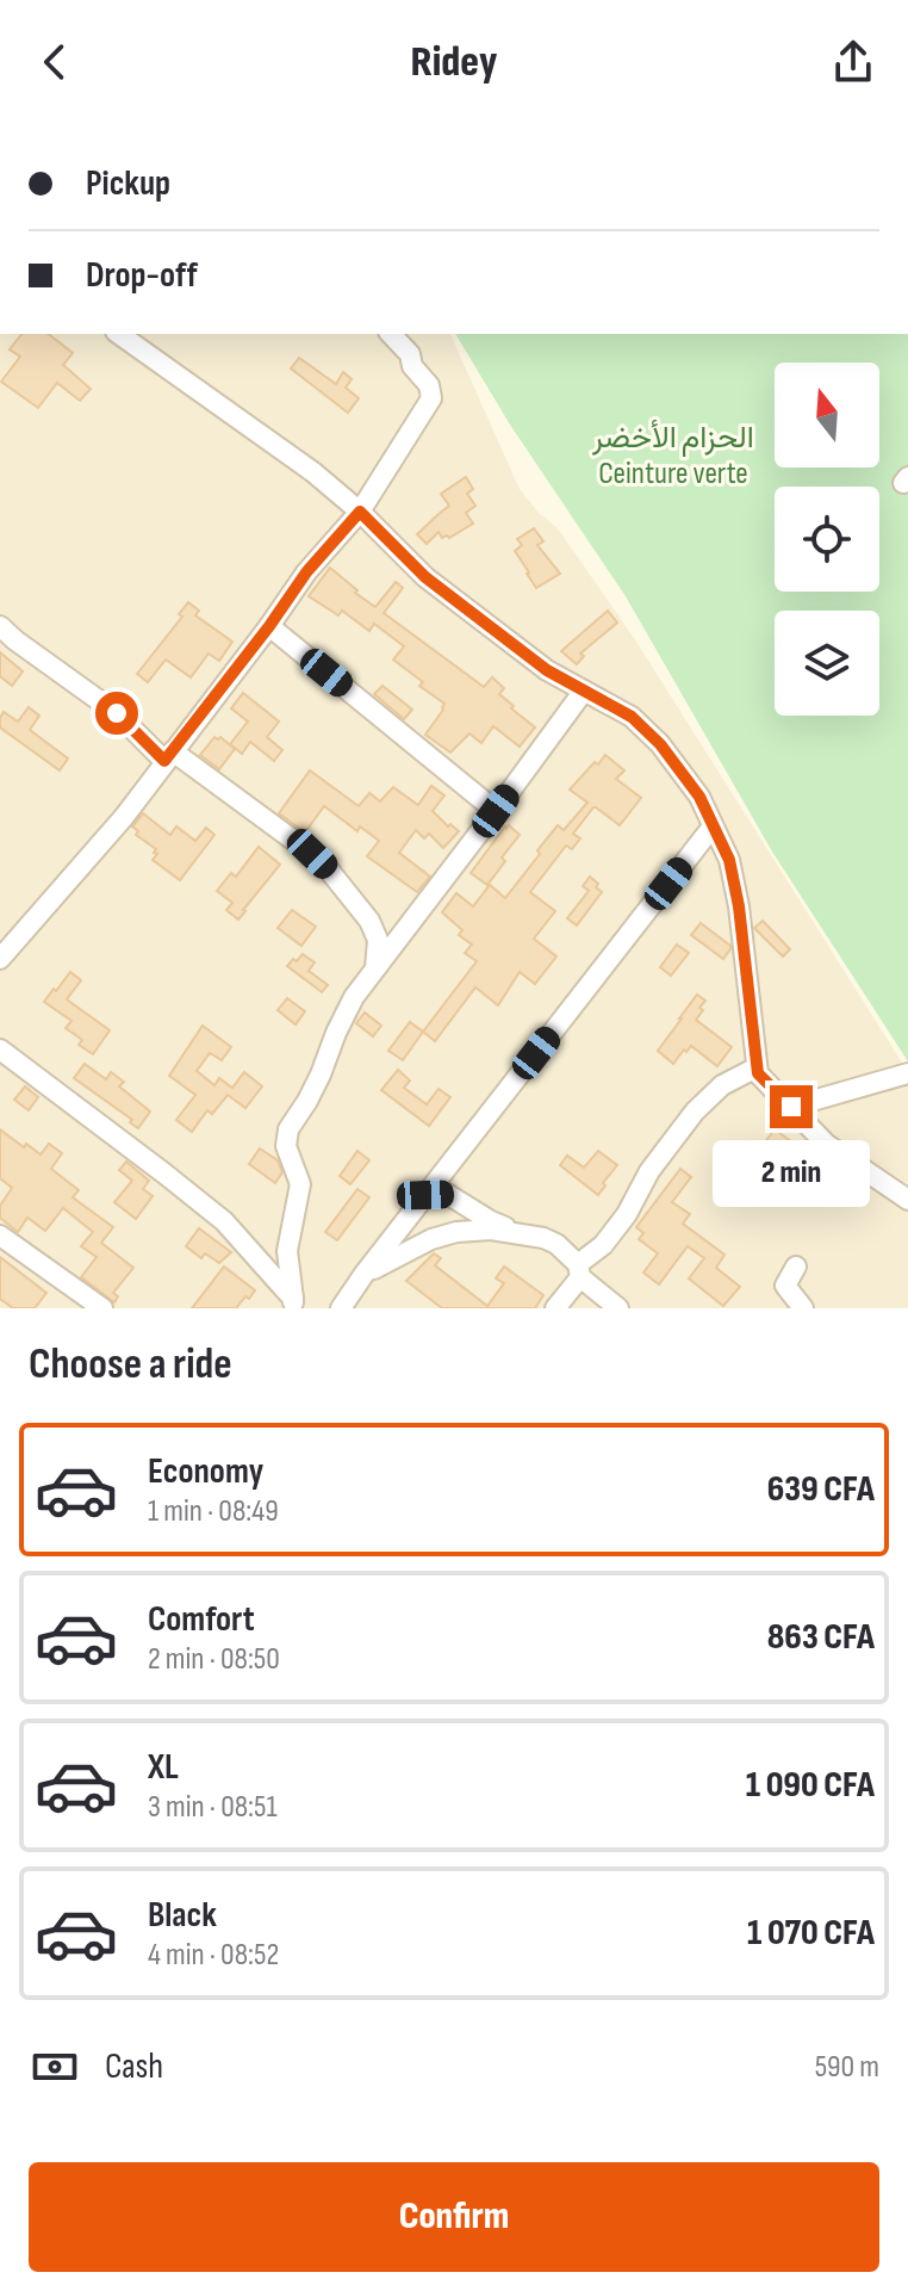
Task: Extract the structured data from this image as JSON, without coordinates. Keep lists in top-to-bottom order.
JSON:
{
  "parks": ["الحزام الأخضر Ceinture verte"],
  "north": "top",
  "page": {
    "header": "Ridey",
    "banner": ["Pickup", "Drop-off"],
    "bubble": "2 min",
    "heading": "Choose a ride",
    "list": [
      {
        "name": "Economy",
        "note": "1 min · 08:49",
        "value": "639 CFA"
      },
      {
        "name": "Comfort",
        "note": "2 min · 08:50",
        "value": "863 CFA"
      },
      {
        "name": "XL",
        "note": "3 min · 08:51",
        "value": "1 090 CFA"
      },
      {
        "name": "Black",
        "note": "4 min · 08:52",
        "value": "1 070 CFA"
      }
    ],
    "pay": ["Cash", "590 m"],
    "buttons": "Confirm"
  }
}
